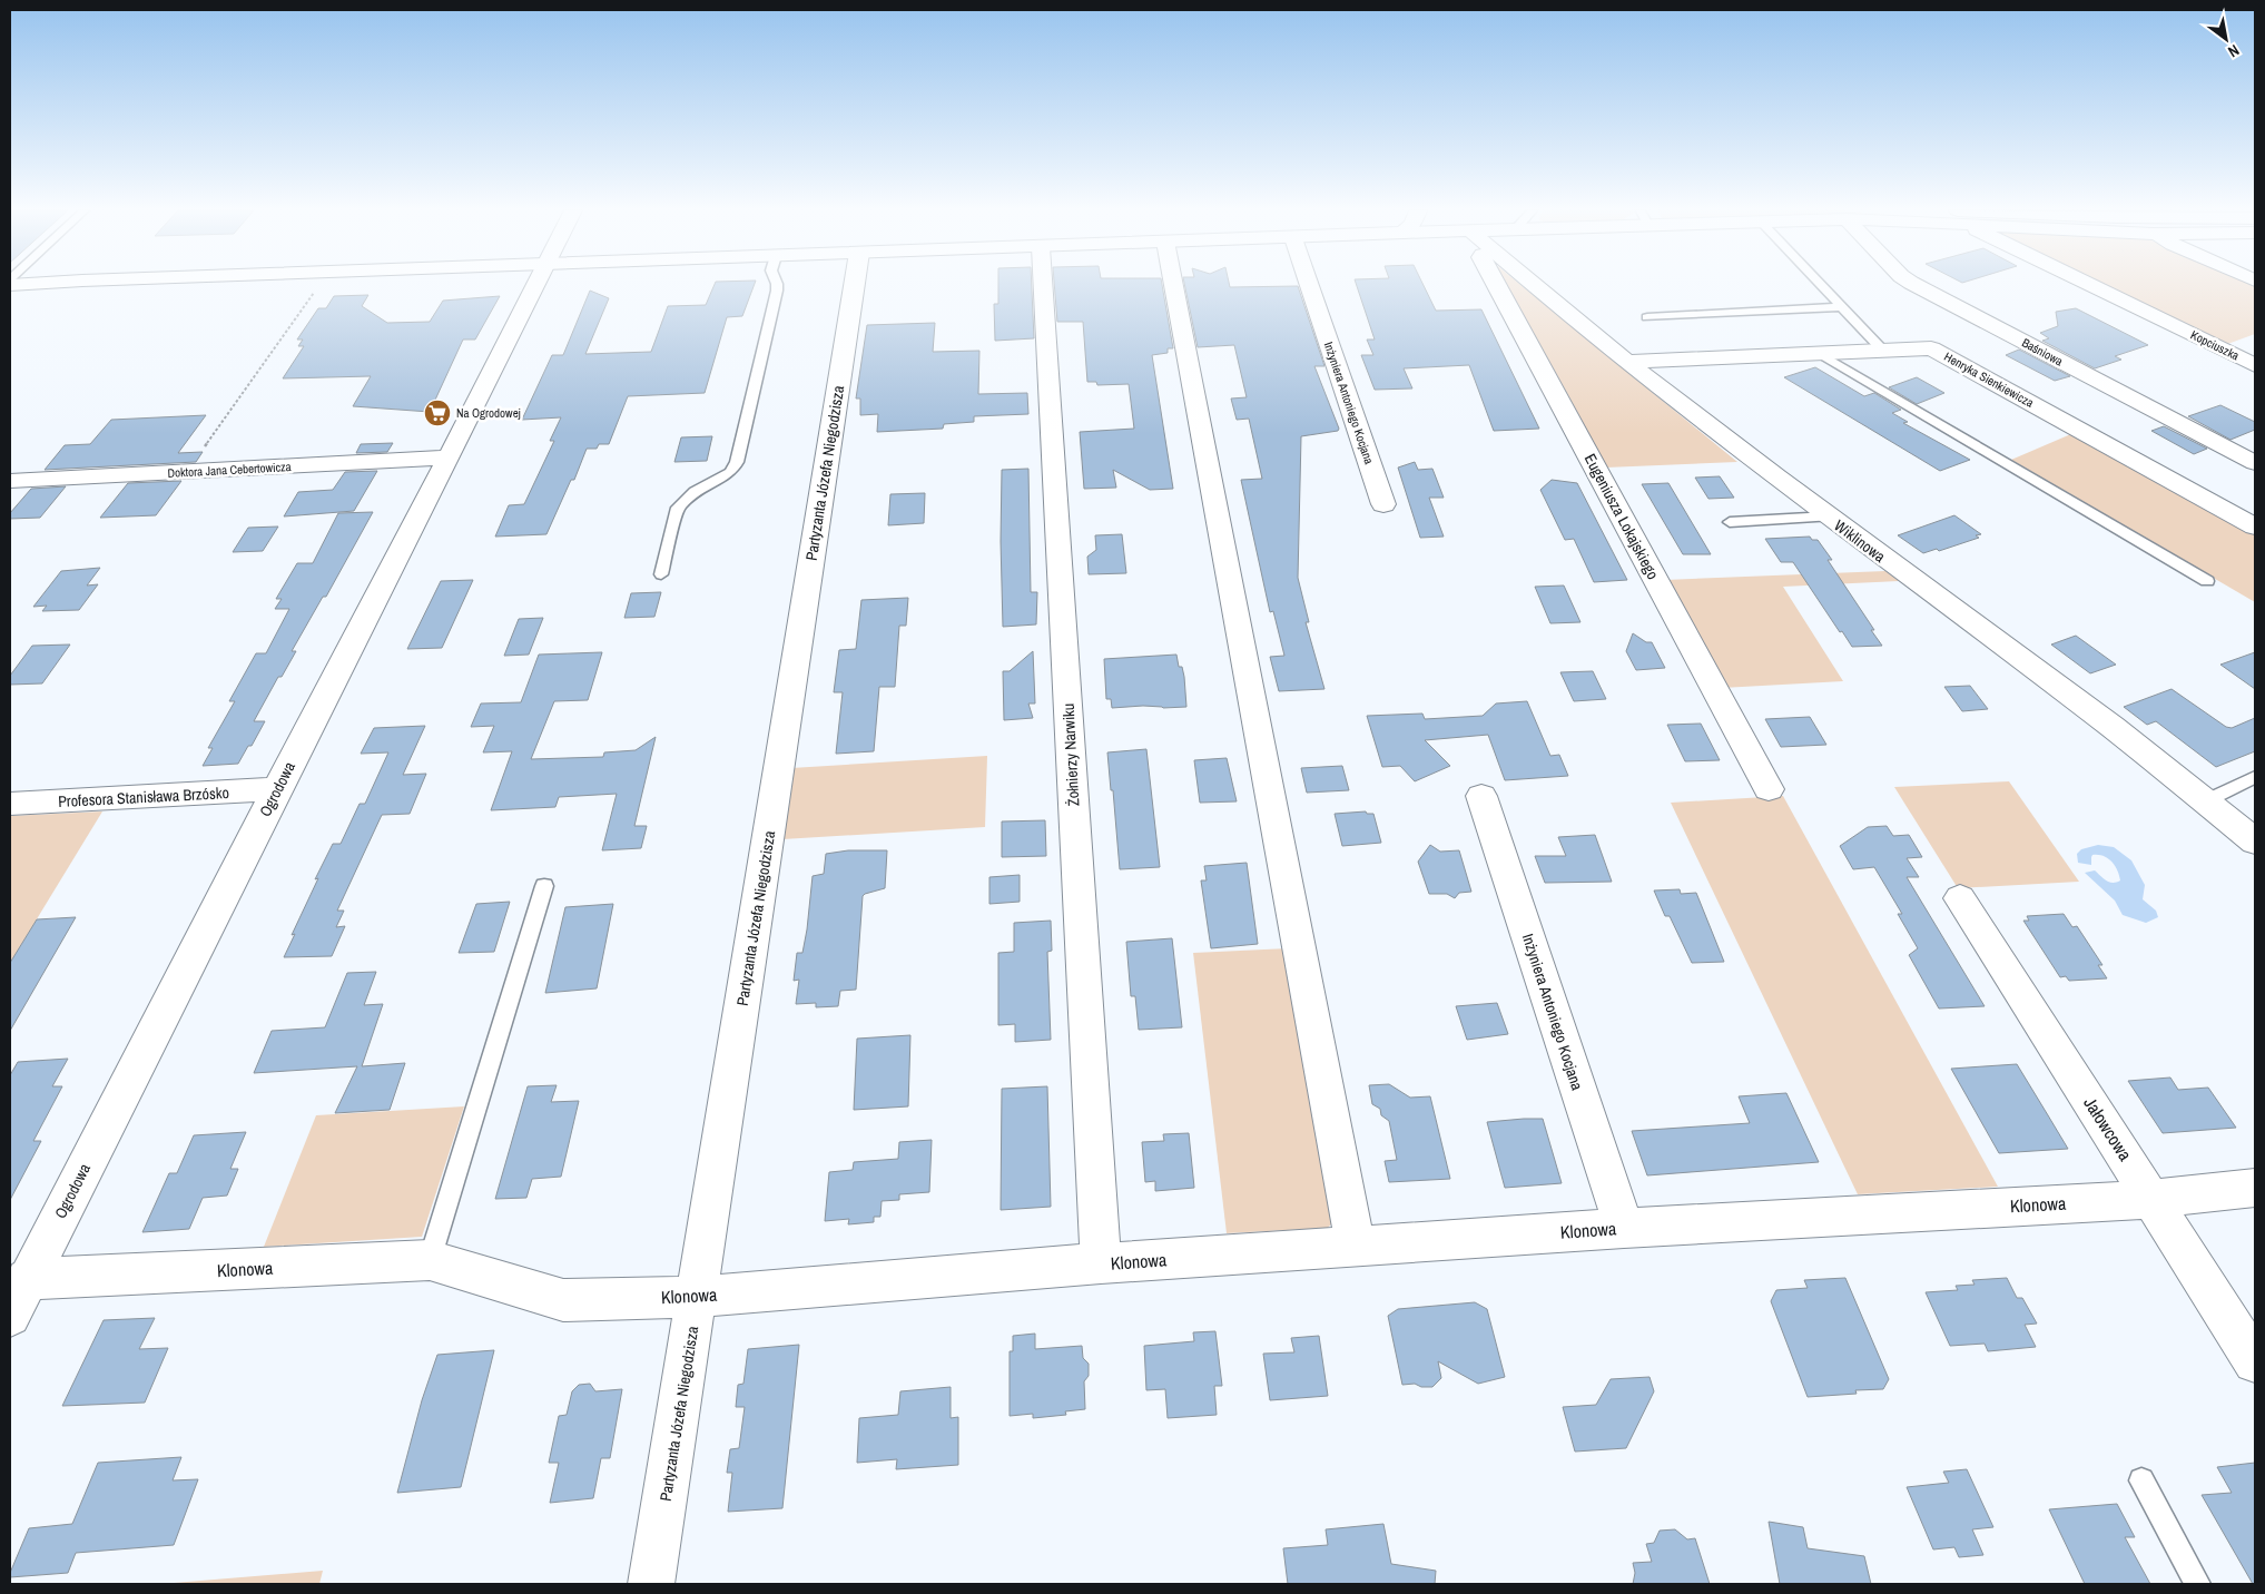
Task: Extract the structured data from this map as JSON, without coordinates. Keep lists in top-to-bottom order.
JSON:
{
  "streets": {
    "main road": [
      "Kopciuszka",
      "Baśniowa",
      "Henryka Sienkiewicza",
      "Inżyniera Antoniego Kocjana",
      "Doktora Jana Cebertowicza",
      "Partyzanta Józefa Niegodzisza",
      "Eugeniusza Lokajskiego",
      "Wiklinowa",
      "Żołnierzy Narwiku",
      "Ogrodowa",
      "Profesora Stanisława Brzósko",
      "Jałowcowa",
      "Klonowa"
    ]
  },
  "crossings": [
    ["Henryka Sienkiewicza", "Wiklinowa"],
    ["Inżyniera Antoniego Kocjana", "Klonowa"],
    ["Doktora Jana Cebertowicza", "Ogrodowa"],
    ["Partyzanta Józefa Niegodzisza", "Klonowa"],
    ["Żołnierzy Narwiku", "Klonowa"],
    ["Ogrodowa", "Profesora Stanisława Brzósko"],
    ["Ogrodowa", "Klonowa"],
    ["Jałowcowa", "Klonowa"]
  ],
  "places": {
    "supermarket": ["Na Ogrodowej"]
  },
  "north": "bottom right"
}
